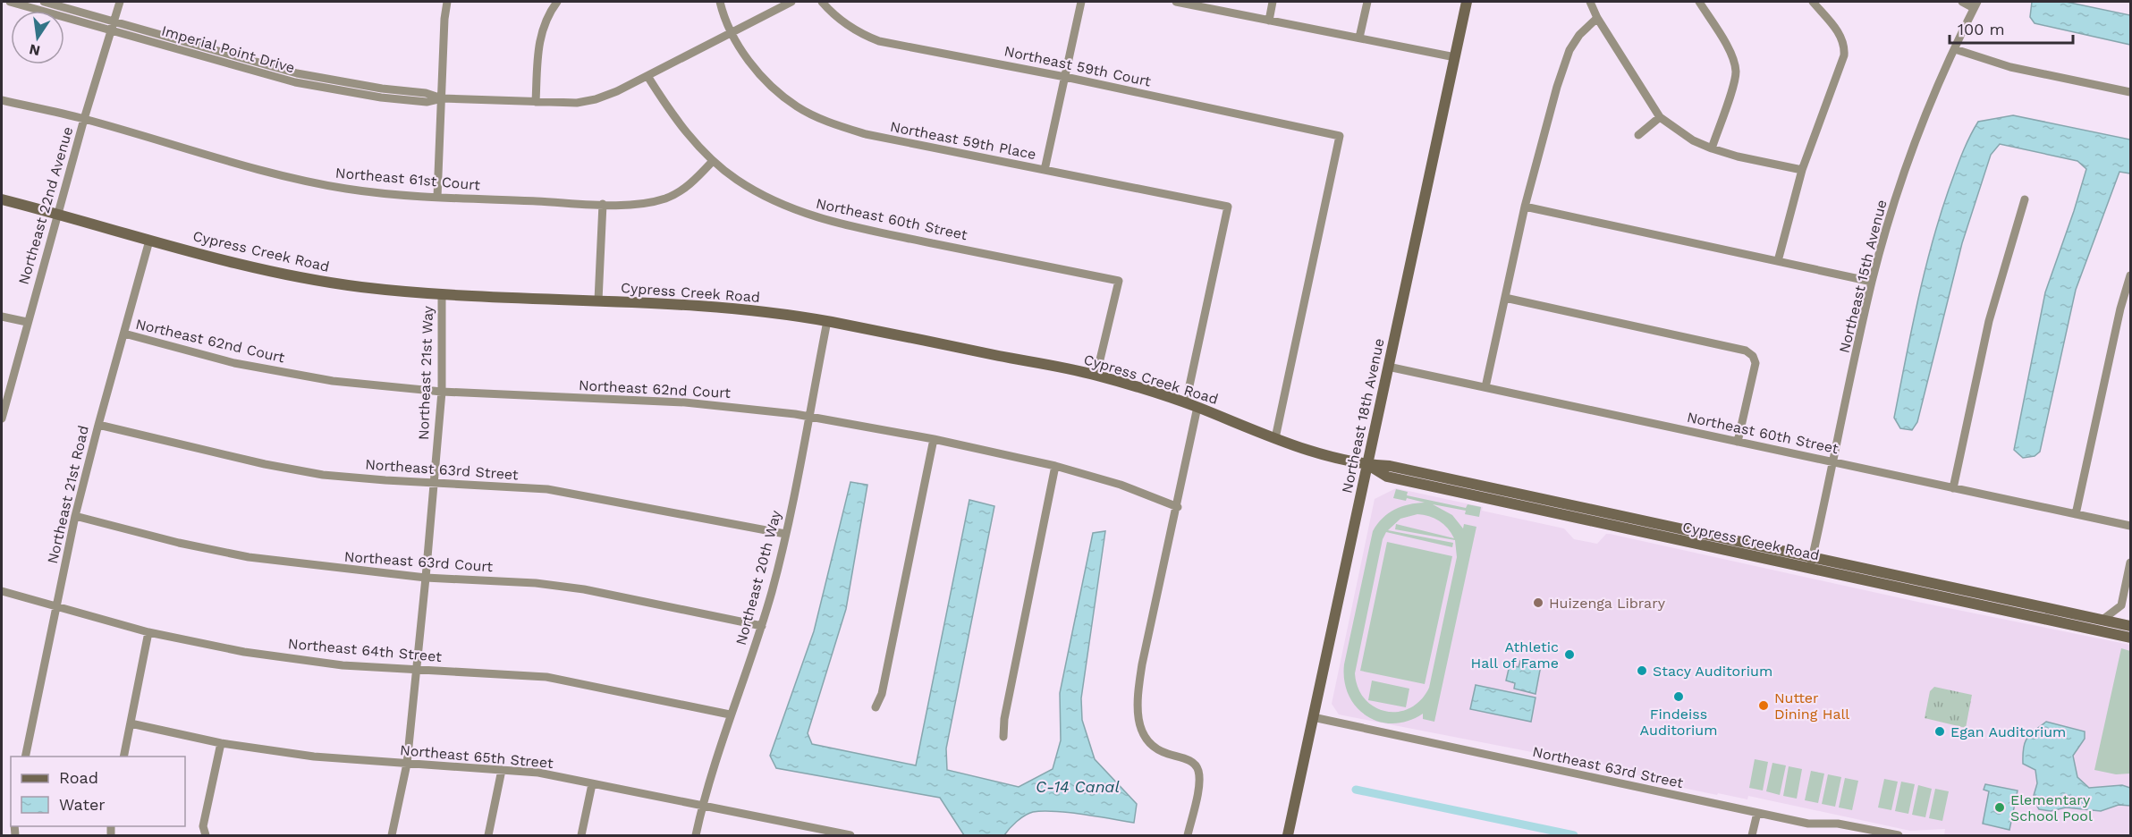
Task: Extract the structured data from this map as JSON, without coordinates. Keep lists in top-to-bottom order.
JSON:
{
  "streets": {
    "street": [
      "Imperial Point Drive",
      "Northeast 59th Court",
      "Northeast 59th Place",
      "Northeast 61st Court",
      "Northeast 22nd Avenue",
      "Northeast 60th Street",
      "Cypress Creek Road",
      "Northeast 15th Avenue",
      "Northeast 62nd Court",
      "Northeast 21st Way",
      "Northeast 18th Avenue",
      "Northeast 63rd Street",
      "Northeast 21st Road",
      "Northeast 63rd Court",
      "Northeast 20th Way",
      "Northeast 64th Street",
      "Northeast 65th Street"
    ]
  },
  "crossings": [
    ["Imperial Point Drive", "Northeast 59th Place"],
    ["Imperial Point Drive", "Northeast 22nd Avenue"],
    ["Imperial Point Drive", "Northeast 60th Street"],
    ["Northeast 59th Court", "Cypress Creek Road"],
    ["Northeast 59th Place", "Cypress Creek Road"],
    ["Northeast 61st Court", "Northeast 22nd Avenue"],
    ["Northeast 61st Court", "Northeast 60th Street"],
    ["Northeast 22nd Avenue", "Cypress Creek Road"],
    ["Northeast 60th Street", "Cypress Creek Road"],
    ["Northeast 60th Street", "Northeast 15th Avenue"],
    ["Northeast 60th Street", "Northeast 18th Avenue"],
    ["Cypress Creek Road", "Northeast 15th Avenue"],
    ["Cypress Creek Road", "Northeast 21st Way"],
    ["Cypress Creek Road", "Northeast 18th Avenue"],
    ["Cypress Creek Road", "Northeast 21st Road"],
    ["Cypress Creek Road", "Northeast 20th Way"],
    ["Northeast 62nd Court", "Northeast 21st Way"],
    ["Northeast 62nd Court", "Northeast 21st Road"],
    ["Northeast 62nd Court", "Northeast 20th Way"],
    ["Northeast 21st Way", "Northeast 63rd Street"],
    ["Northeast 21st Way", "Northeast 63rd Court"],
    ["Northeast 21st Way", "Northeast 64th Street"],
    ["Northeast 21st Way", "Northeast 65th Street"],
    ["Northeast 18th Avenue", "Northeast 63rd Street"],
    ["Northeast 63rd Street", "Northeast 21st Road"],
    ["Northeast 63rd Street", "Northeast 20th Way"],
    ["Northeast 21st Road", "Northeast 63rd Court"],
    ["Northeast 21st Road", "Northeast 64th Street"],
    ["Northeast 63rd Court", "Northeast 20th Way"],
    ["Northeast 20th Way", "Northeast 64th Street"],
    ["Northeast 20th Way", "Northeast 65th Street"]
  ],
  "water": ["C-14 Canal"],
  "places": [
    "Huizenga Library",
    "Athletic Hall of Fame",
    "Stacy Auditorium",
    "Findeiss Auditorium",
    "Nutter Dining Hall",
    "Egan Auditorium",
    "Elementary School Pool"
  ],
  "legend": ["Road", "Water"],
  "scale_bar": "100 m",
  "north": "bottom"
}
